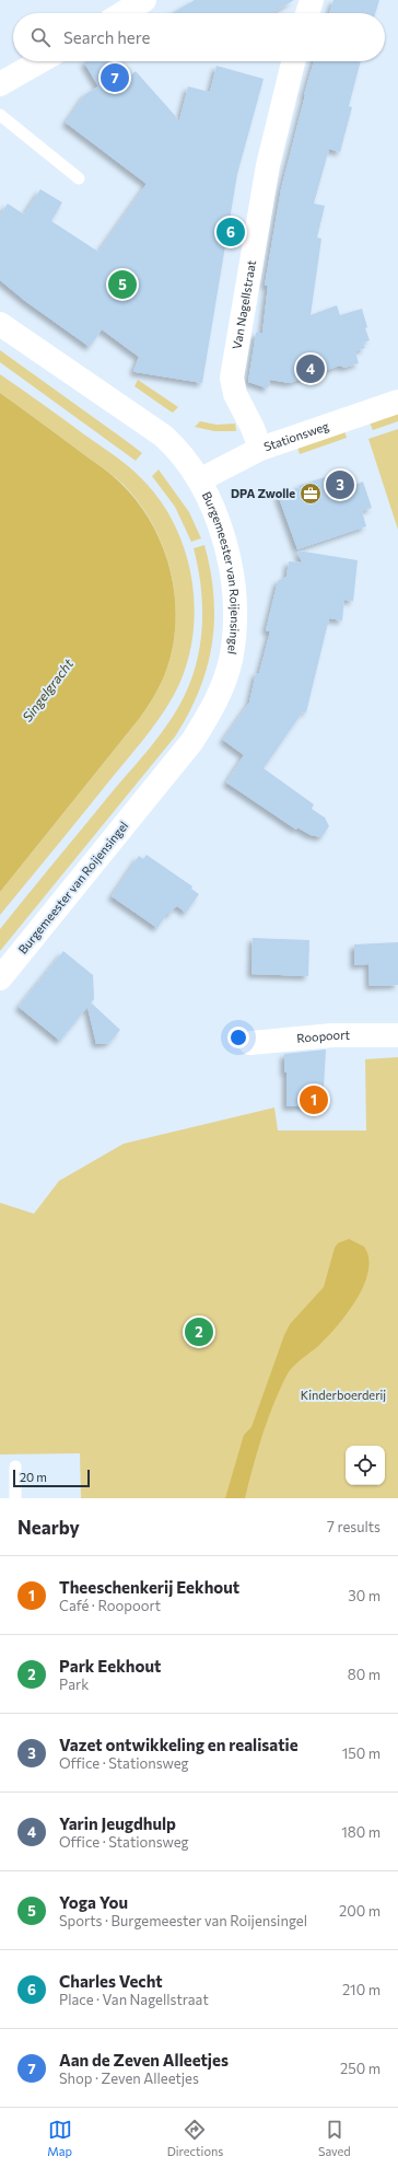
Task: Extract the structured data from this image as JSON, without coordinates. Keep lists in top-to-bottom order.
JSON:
{
  "streets": {
    "street": [
      "Van Nagellstraat",
      "Stationsweg",
      "Burgemeester van Roijensingel",
      "Roopoort"
    ]
  },
  "crossings": [
    ["Van Nagellstraat", "Stationsweg"],
    ["Stationsweg", "Burgemeester van Roijensingel"]
  ],
  "water": ["Singelgracht"],
  "parks": ["Kinderboerderij"],
  "places": {
    "office": ["DPA Zwolle"]
  },
  "scale_bar": "20 m",
  "page": {
    "search": "Search here",
    "pins": [
      "7",
      "6",
      "5",
      "4",
      "3",
      "1",
      "2"
    ],
    "scale": "20 m",
    "heading": ["Nearby", "7 results"],
    "list": [
      {
        "mark": "1",
        "name": "Theeschenkerij Eekhout",
        "note": "Café · Roopoort",
        "value": "30 m"
      },
      {
        "mark": "2",
        "name": "Park Eekhout",
        "note": "Park",
        "value": "80 m"
      },
      {
        "mark": "3",
        "name": "Vazet ontwikkeling en realisatie",
        "note": "Office · Stationsweg",
        "value": "150 m"
      },
      {
        "mark": "4",
        "name": "Yarin Jeugdhulp",
        "note": "Office · Stationsweg",
        "value": "180 m"
      },
      {
        "mark": "5",
        "name": "Yoga You",
        "note": "Sports · Burgemeester van Roijensingel",
        "value": "200 m"
      },
      {
        "mark": "6",
        "name": "Charles Vecht",
        "note": "Place · Van Nagellstraat",
        "value": "210 m"
      },
      {
        "mark": "7",
        "name": "Aan de Zeven Alleetjes",
        "note": "Shop · Zeven Alleetjes",
        "value": "250 m"
      }
    ],
    "nav": ["Map", "Directions", "Saved"]
  }
}
